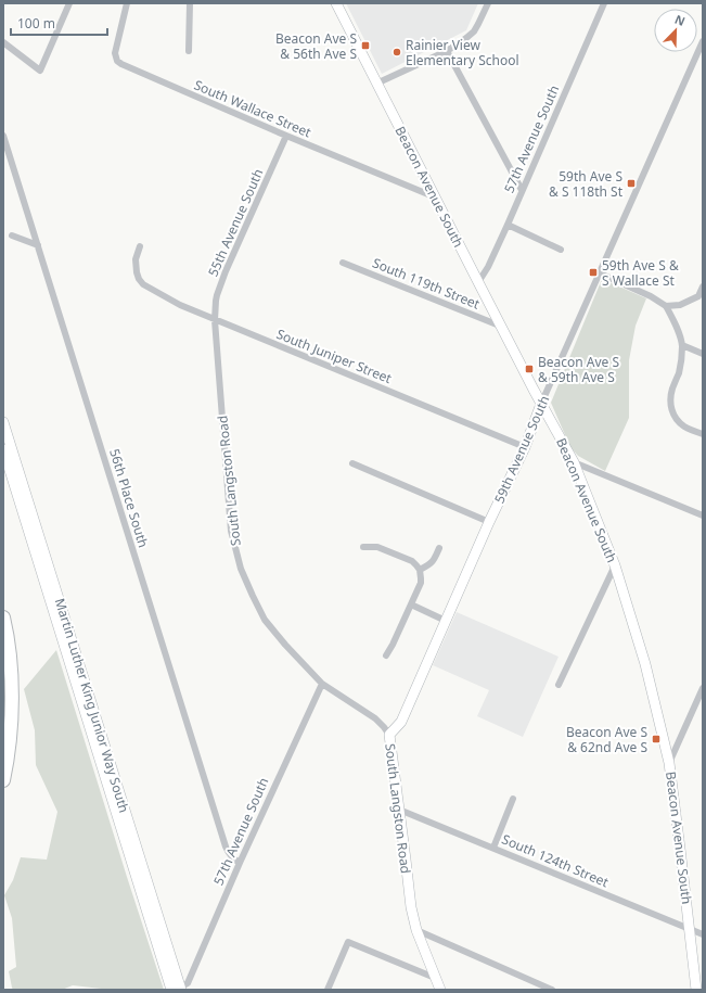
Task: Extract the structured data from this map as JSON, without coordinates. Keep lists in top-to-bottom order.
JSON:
{
  "streets": {
    "street": [
      "South Wallace Street",
      "57th Avenue South",
      "Beacon Avenue South",
      "55th Avenue South",
      "South 119th Street",
      "South Juniper Street",
      "59th Avenue South",
      "South Langston Road",
      "56th Place South",
      "Martin Luther King Junior Way South",
      "South 124th Street"
    ]
  },
  "crossings": [
    ["South Wallace Street", "Beacon Avenue South"],
    ["South Wallace Street", "55th Avenue South"],
    ["57th Avenue South", "Beacon Avenue South"],
    ["57th Avenue South", "South Langston Road"],
    ["57th Avenue South", "56th Place South"],
    ["57th Avenue South", "Martin Luther King Junior Way South"],
    ["Beacon Avenue South", "South 119th Street"],
    ["Beacon Avenue South", "59th Avenue South"],
    ["Beacon Avenue South", "South 124th Street"],
    ["55th Avenue South", "South Juniper Street"],
    ["55th Avenue South", "South Langston Road"],
    ["South Juniper Street", "59th Avenue South"],
    ["South Juniper Street", "South Langston Road"],
    ["59th Avenue South", "South Langston Road"],
    ["South Langston Road", "South 124th Street"]
  ],
  "places": {
    "transit": [
      "Beacon Ave S & 56th Ave S",
      "59th Ave S & S 118th St",
      "59th Ave S & S Wallace St",
      "Beacon Ave S & 59th Ave S",
      "Beacon Ave S & 62nd Ave S"
    ],
    "other": ["Rainier View Elementary School"]
  },
  "scale_bar": "100 m",
  "north": "top right"
}
